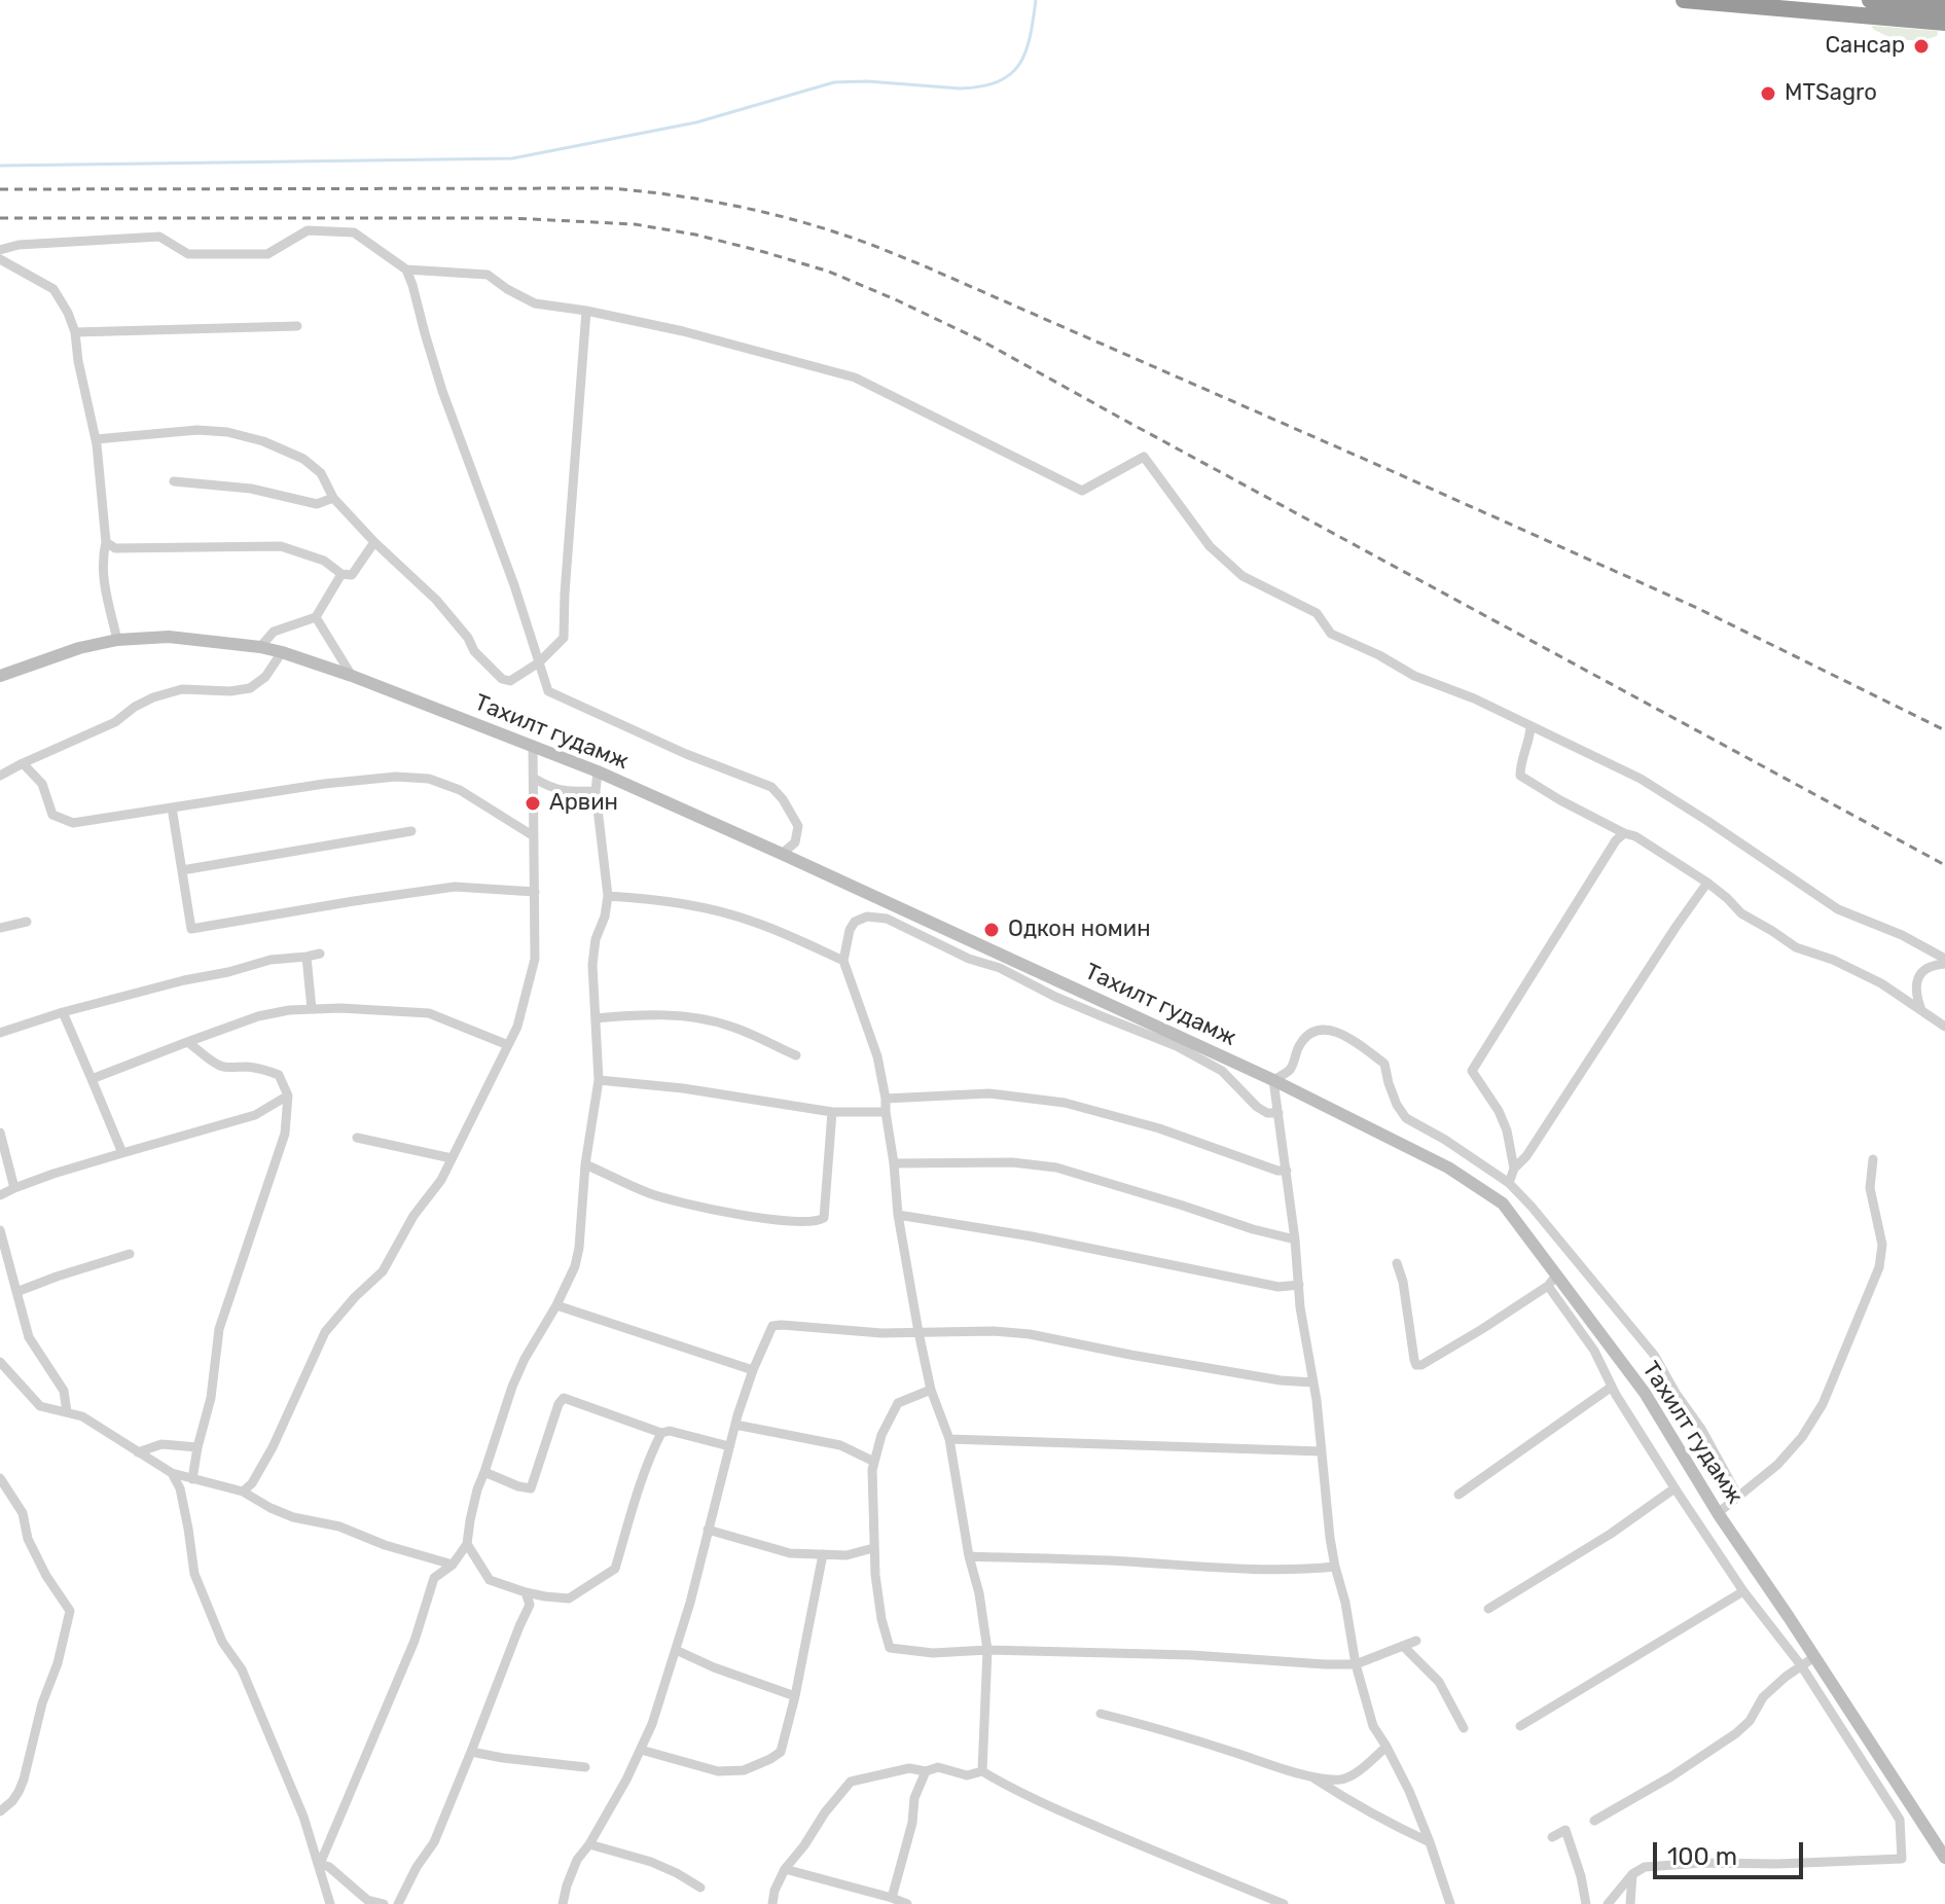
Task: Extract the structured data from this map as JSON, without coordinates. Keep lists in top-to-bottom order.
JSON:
{
  "streets": {
    "main road": ["Тахилт гудамж"]
  },
  "places": [
    "Сансар",
    "MTSagro",
    "Арвин",
    "Одкон номин"
  ],
  "scale_bar": "100 m"
}
